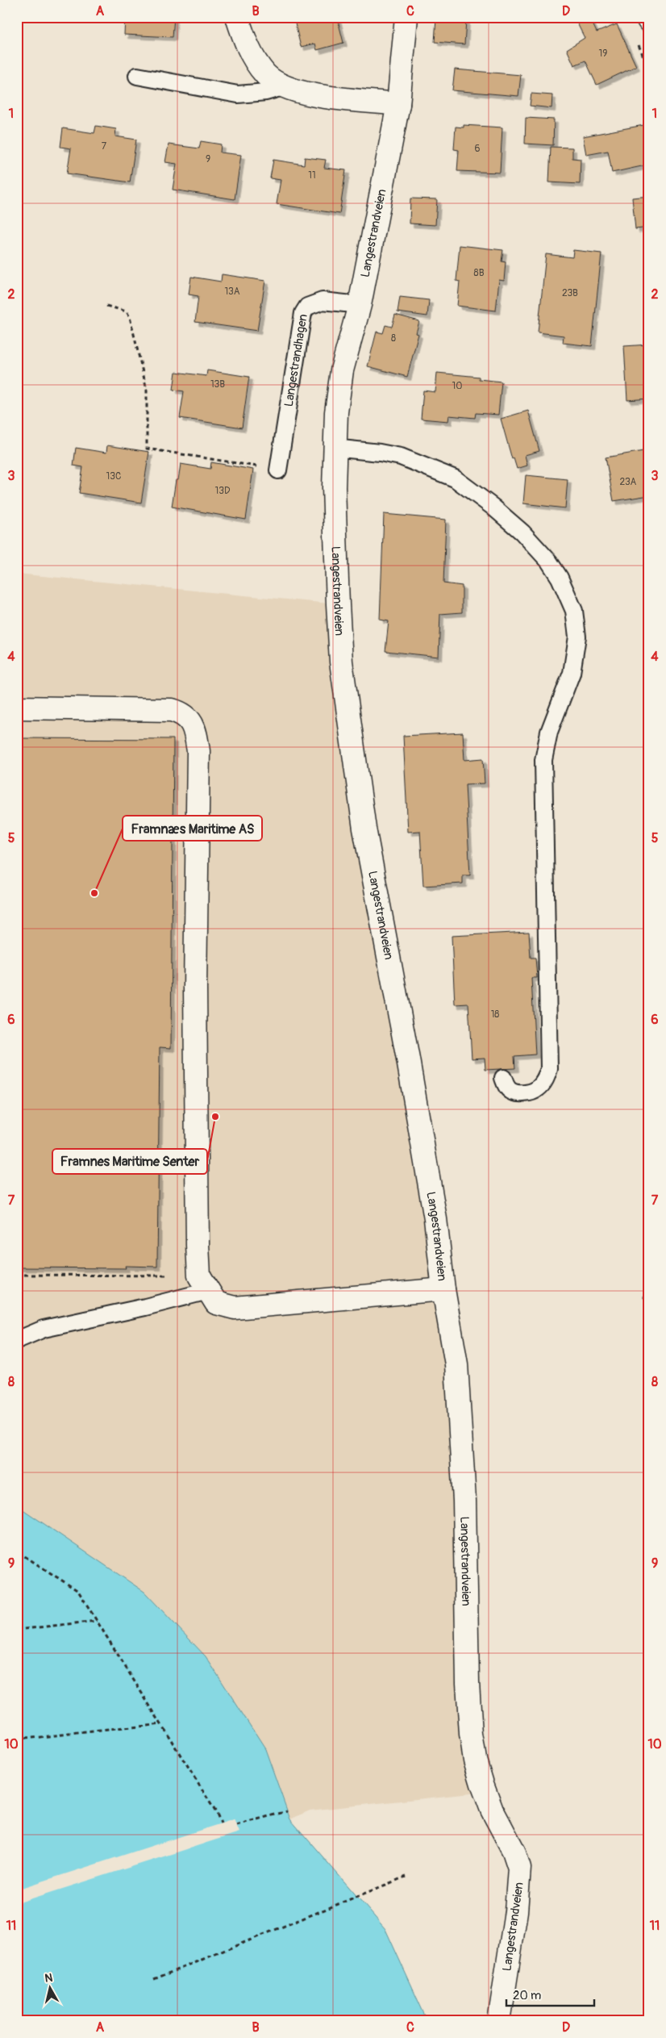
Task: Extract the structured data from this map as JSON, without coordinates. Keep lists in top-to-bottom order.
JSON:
{
  "streets": {
    "street": ["Langestrandveien"],
    "lane": ["Langestrandhagen"]
  },
  "crossings": [
    ["Langestrandveien", "Langestrandhagen"]
  ],
  "places": ["Framnæs Maritime AS", "Framnes Maritime Senter"],
  "house_numbers": [
    "19",
    "7",
    "6",
    "9",
    "11",
    "8B",
    "13A",
    "23B",
    "8",
    "13B",
    "10",
    "13C",
    "23A",
    "13D",
    "18"
  ],
  "scale_bar": "20 m",
  "north": "top",
  "grid": {
    "columns": [
      "A",
      "B",
      "C",
      "D"
    ],
    "rows": [
      "1",
      "2",
      "3",
      "4",
      "5",
      "6",
      "7",
      "8",
      "9",
      "10",
      "11"
    ]
  }
}
